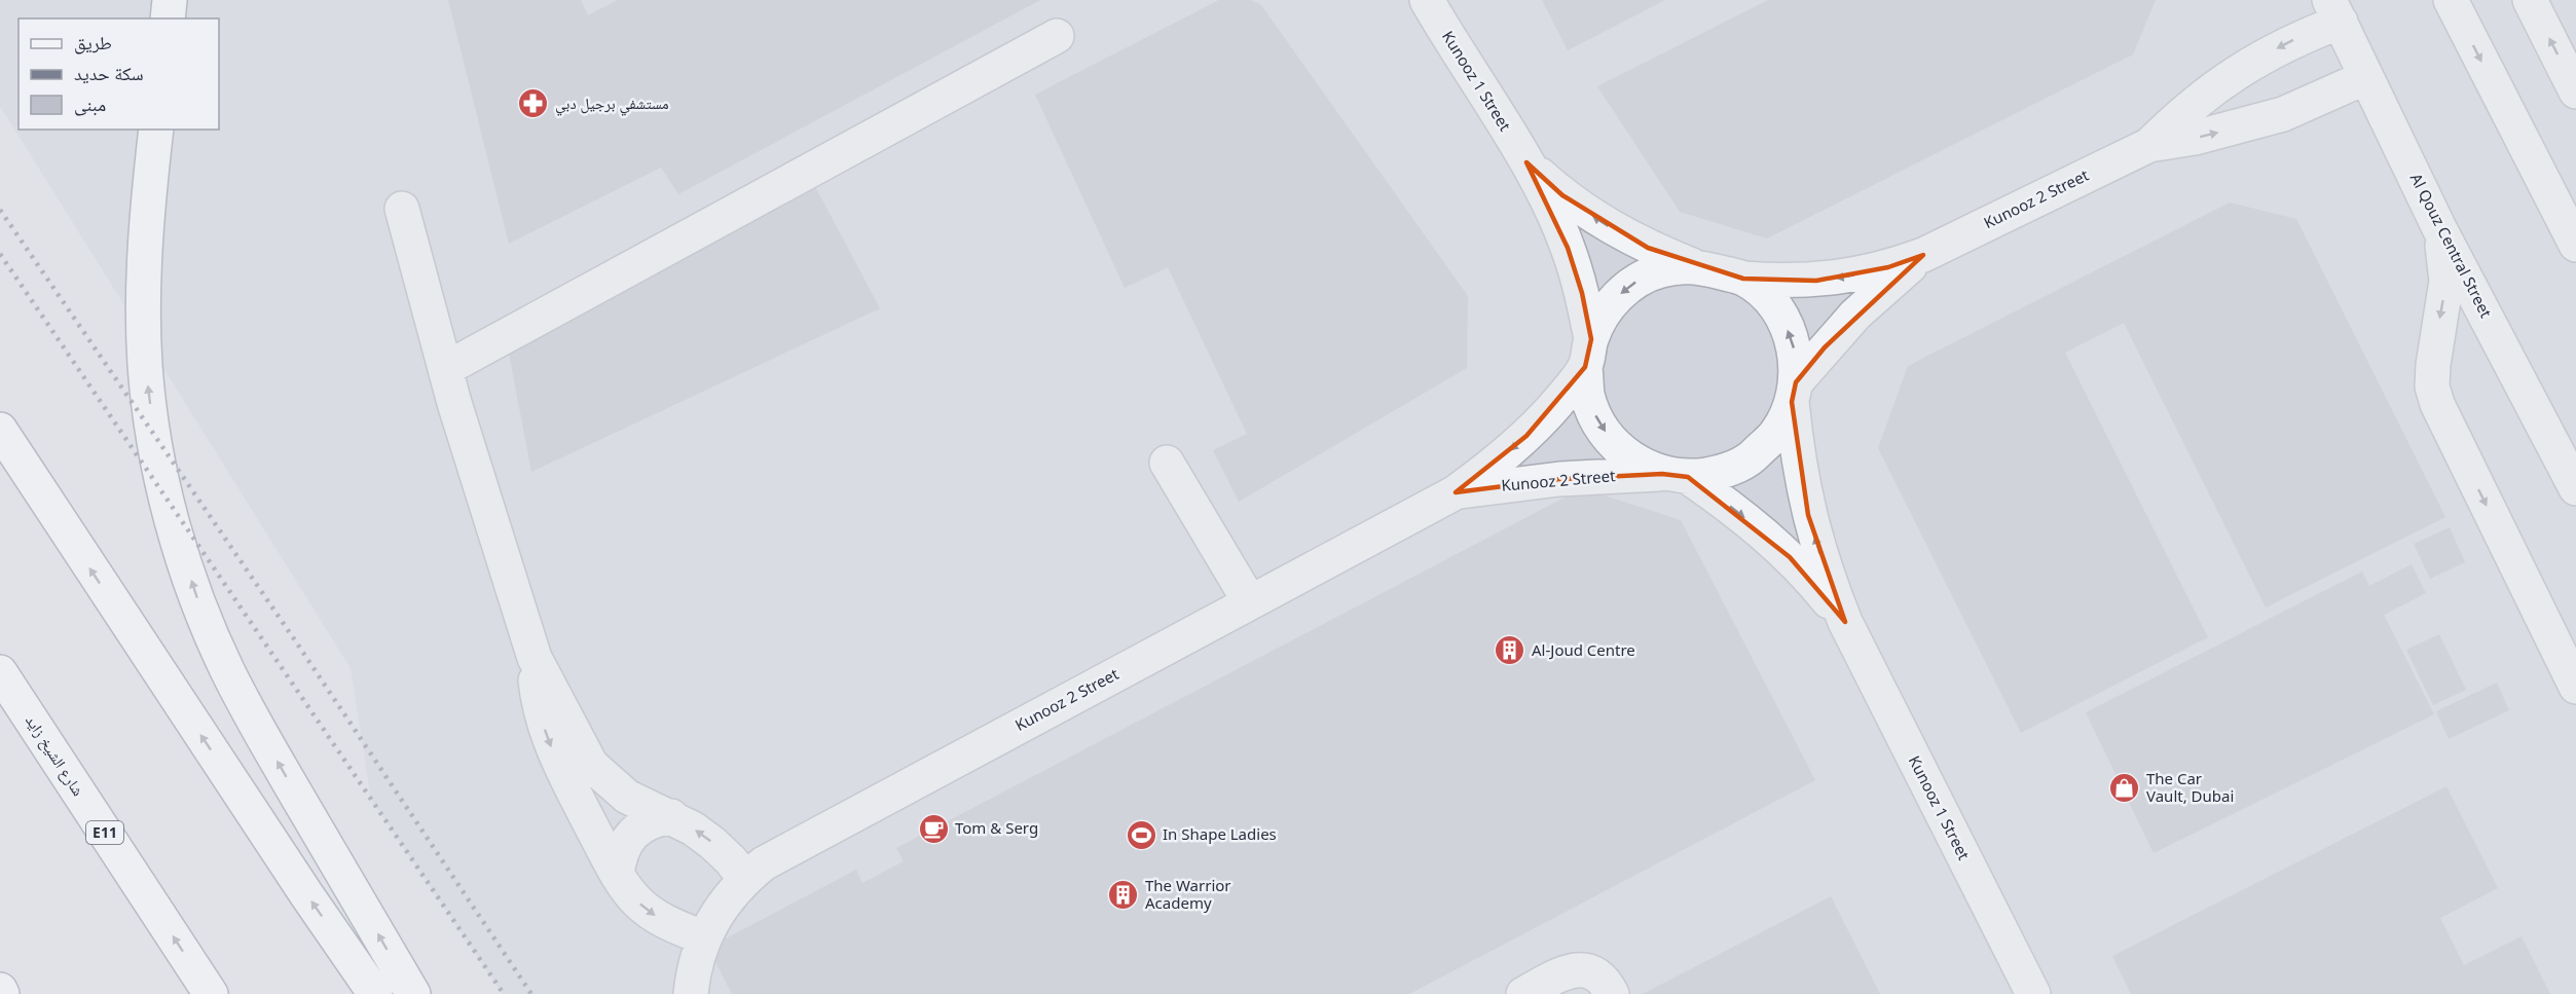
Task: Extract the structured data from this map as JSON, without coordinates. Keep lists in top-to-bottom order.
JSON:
{
  "streets": {
    "highway": ["شارع الشيخ زايد", "E11"],
    "street": ["Kunooz 1 Street", "Kunooz 2 Street", "Al Qouz Central Street"]
  },
  "crossings": [
    ["Kunooz 1 Street", "Kunooz 2 Street"],
    ["Kunooz 2 Street", "Al Qouz Central Street"]
  ],
  "places": {
    "pharmacy": ["مستشفي برجيل دبي"],
    "building": ["Al-Joud Centre", "The Warrior Academy"],
    "shop": ["The Car Vault, Dubai"],
    "cafe": ["Tom & Serg"],
    "sports": ["In Shape Ladies"]
  },
  "legend": ["طريق", "سكة حديد", "مبنى"]
}
